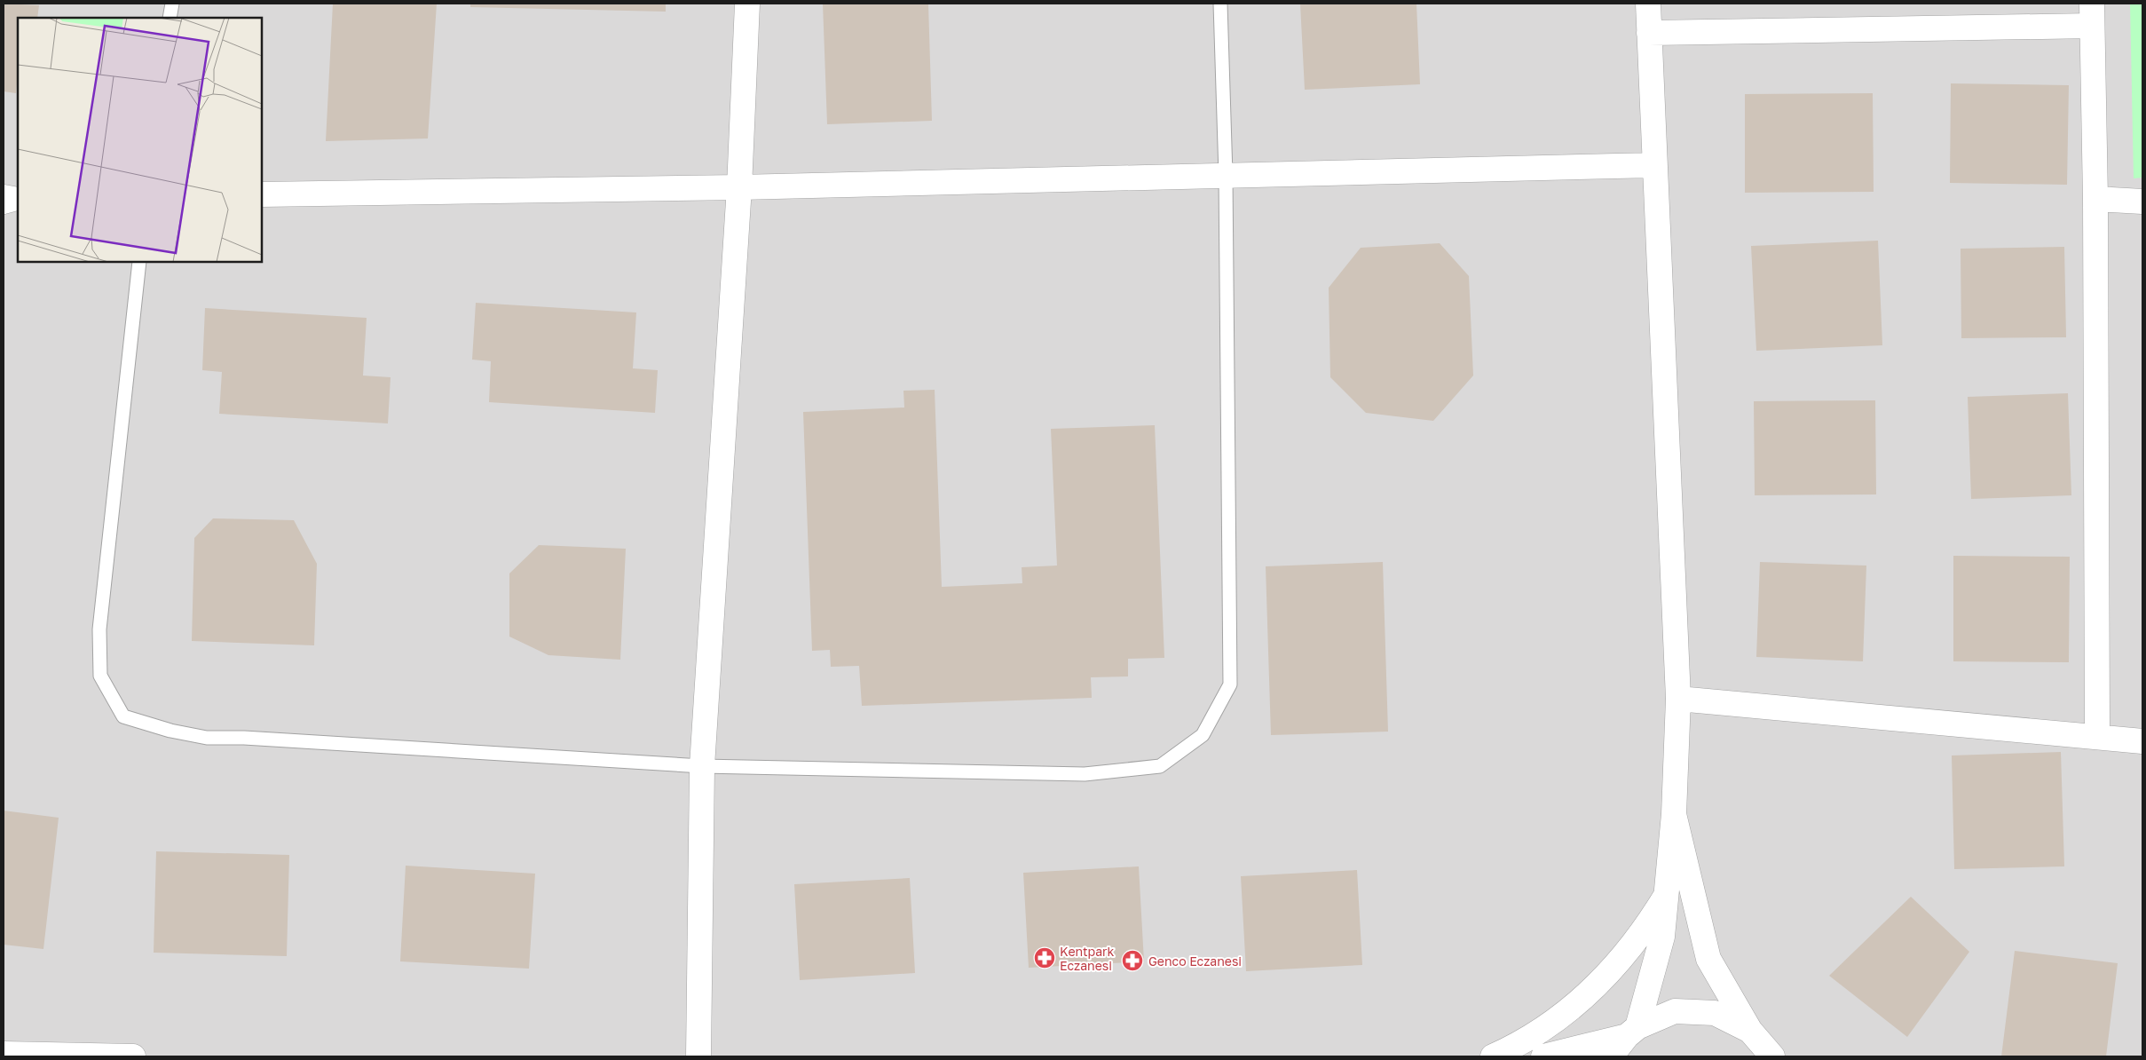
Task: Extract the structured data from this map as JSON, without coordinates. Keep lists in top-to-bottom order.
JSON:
{
  "places": {
    "pharmacy": ["Kentpark Eczanesi", "Genco Eczanesi"]
  }
}
